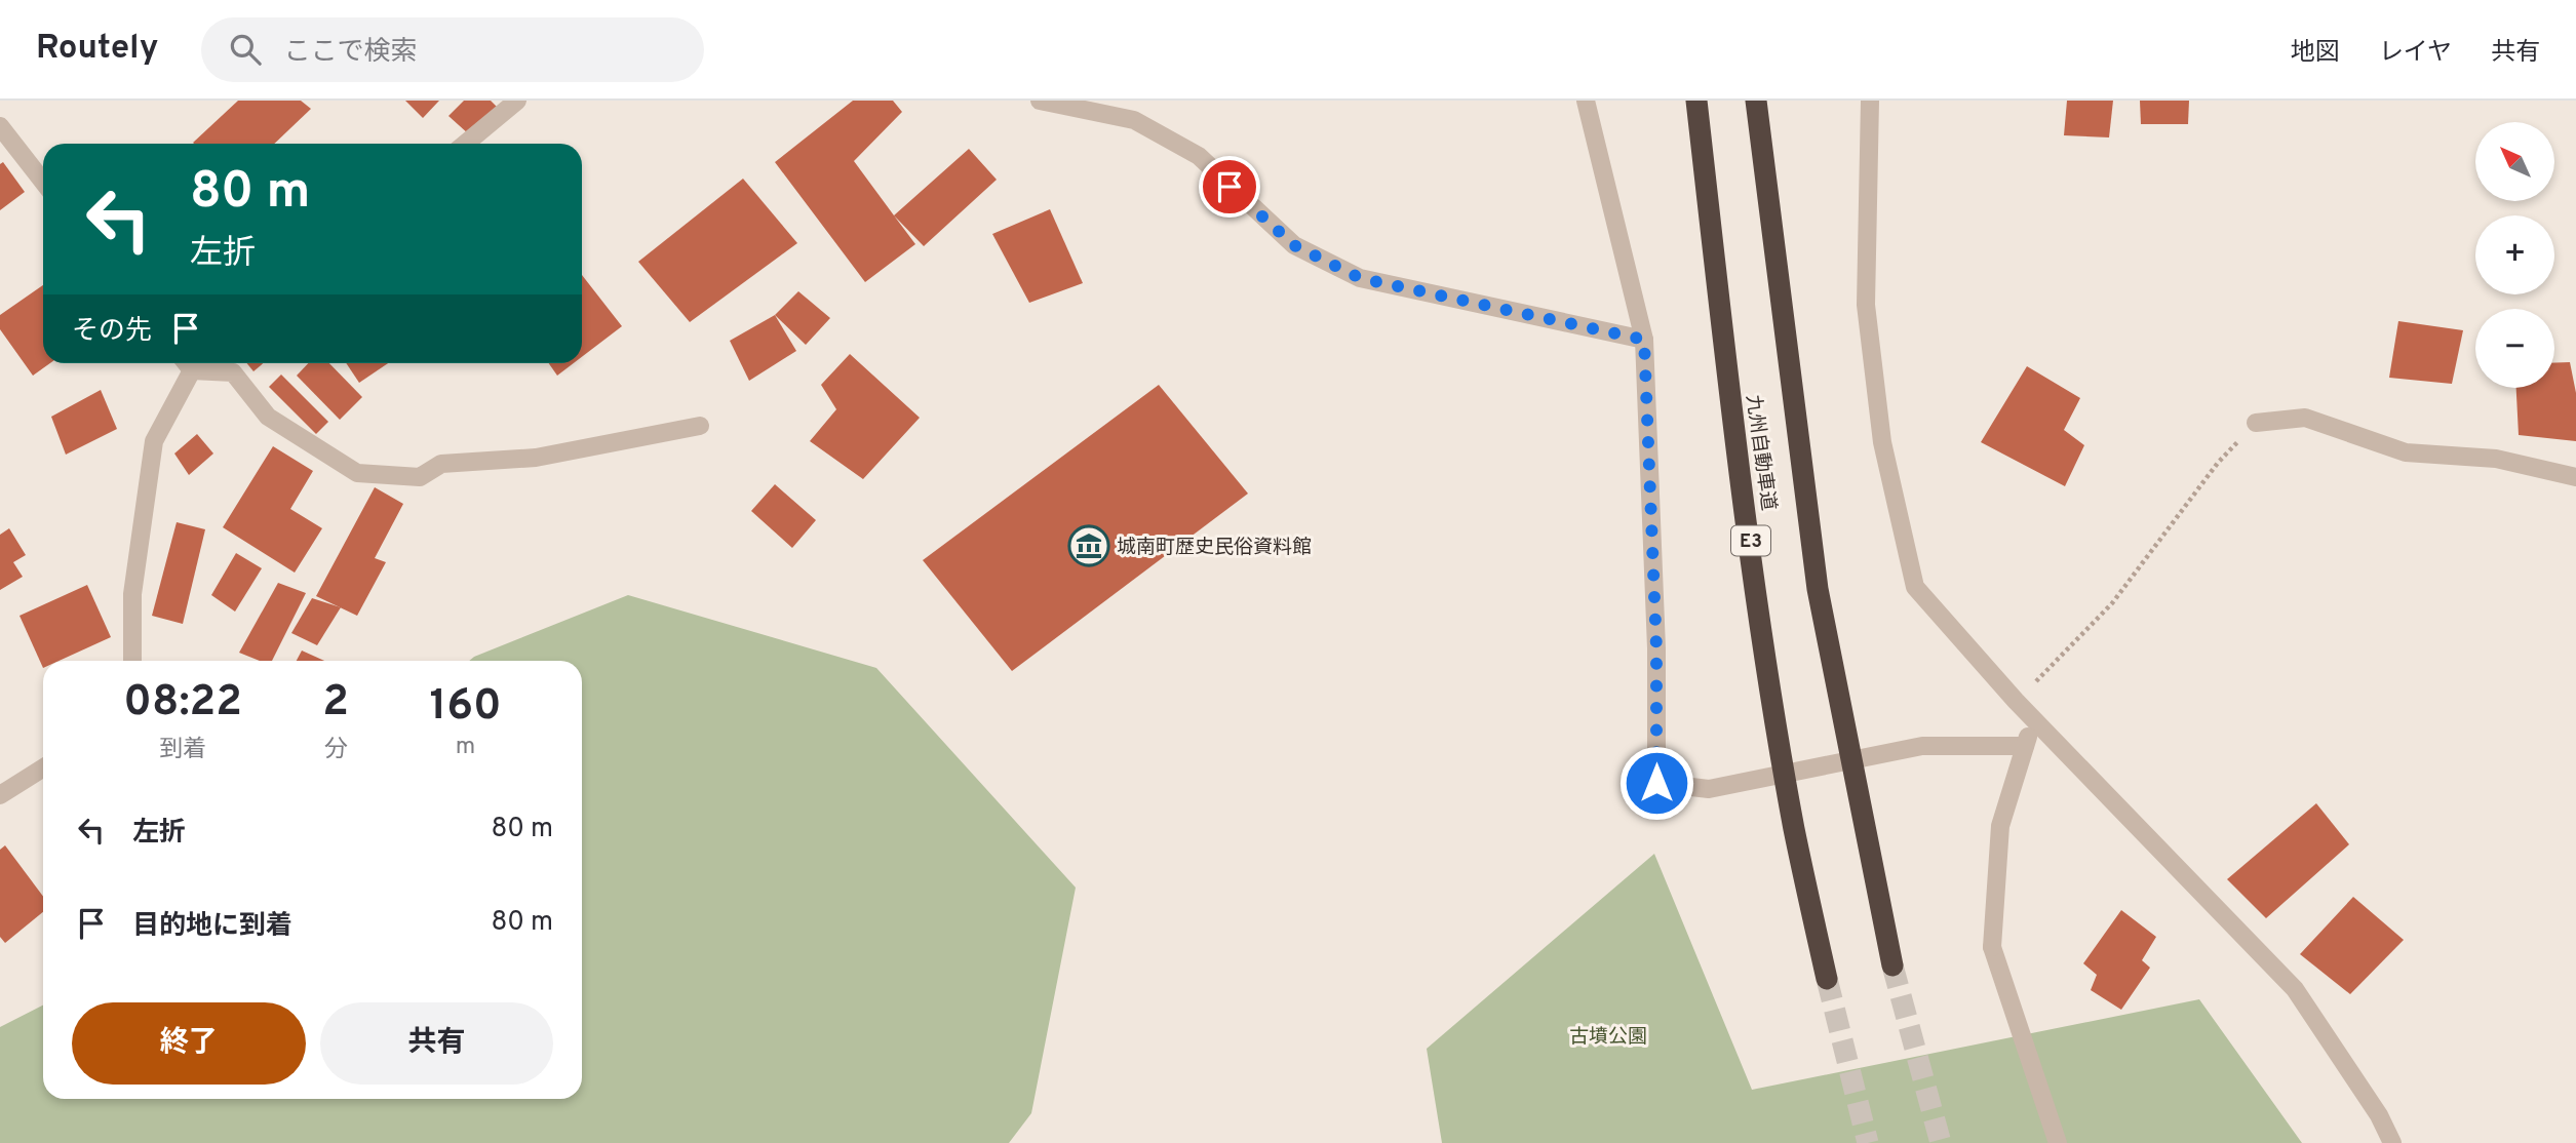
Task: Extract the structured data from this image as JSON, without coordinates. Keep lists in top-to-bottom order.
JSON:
{
  "streets": {
    "highway": ["九州自動車道", "E3"]
  },
  "parks": ["古墳公園"],
  "places": {
    "museum": ["城南町歴史民俗資料館"]
  },
  "north": "top left",
  "page": {
    "header": "Routely",
    "search": "ここで検索",
    "nav": ["地図", "レイヤ", "共有"],
    "map_buttons": ["+", "−"],
    "turn": ["80 m", "左折"],
    "then": "その先",
    "eta": [
      "08:22",
      "到着",
      "2",
      "分",
      "160",
      "m"
    ],
    "list": [
      {
        "name": "左折",
        "value": "80 m"
      },
      {
        "name": "目的地に到着",
        "value": "80 m"
      }
    ],
    "buttons": ["終了", "共有"]
  }
}
